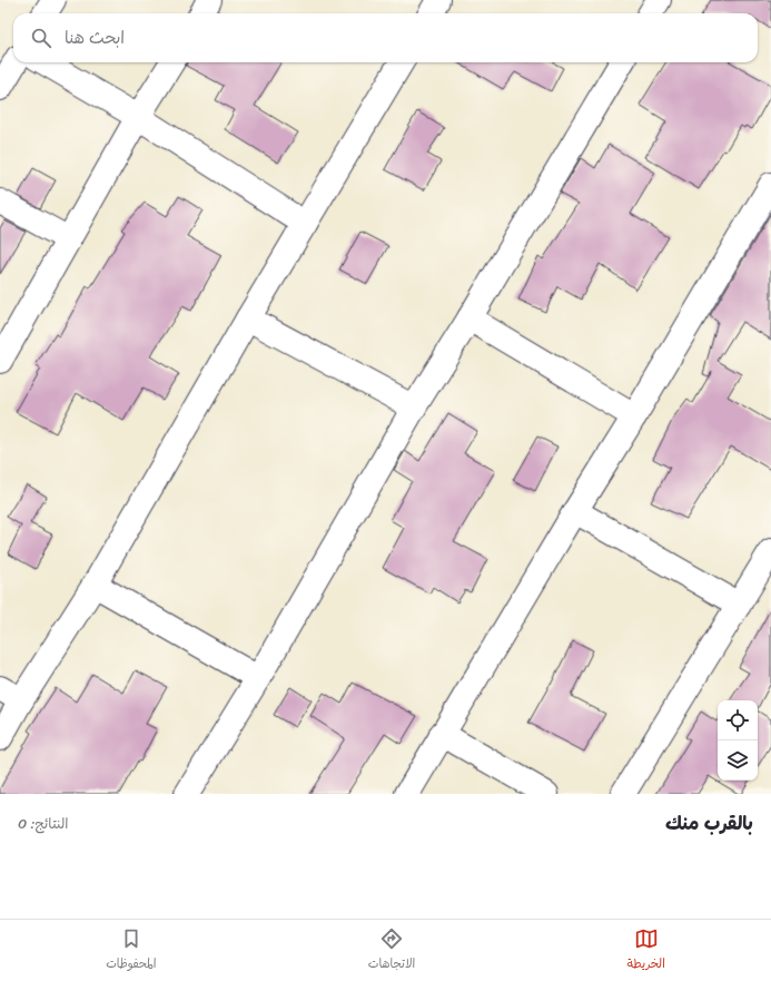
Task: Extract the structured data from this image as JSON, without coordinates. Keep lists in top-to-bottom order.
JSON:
{
  "page": {
    "search": "ابحث هنا",
    "heading": ["بالقرب منك", "النتائج: 0"],
    "nav": ["الخريطة", "الاتجاهات", "المحفوظات"]
  }
}
